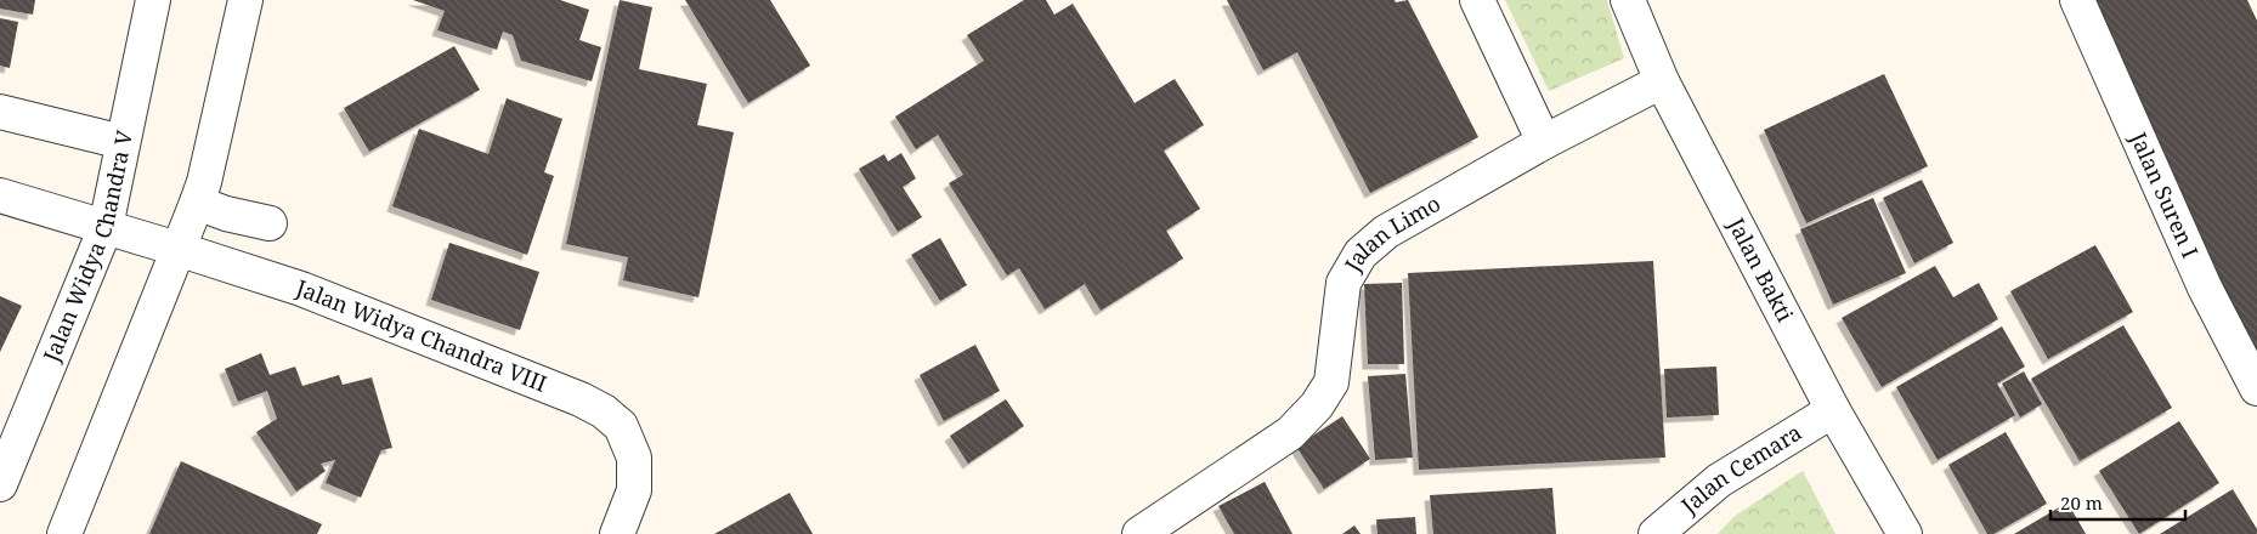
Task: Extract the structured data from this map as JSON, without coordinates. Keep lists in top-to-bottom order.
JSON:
{
  "streets": {
    "street": [
      "Jalan Suren I",
      "Jalan Limo",
      "Jalan Widya Chandra V",
      "Jalan Bakti",
      "Jalan Widya Chandra VIII",
      "Jalan Cemara"
    ]
  },
  "crossings": [
    ["Jalan Limo", "Jalan Bakti"],
    ["Jalan Widya Chandra V", "Jalan Widya Chandra VIII"],
    ["Jalan Bakti", "Jalan Cemara"]
  ],
  "scale_bar": "20 m"
}
